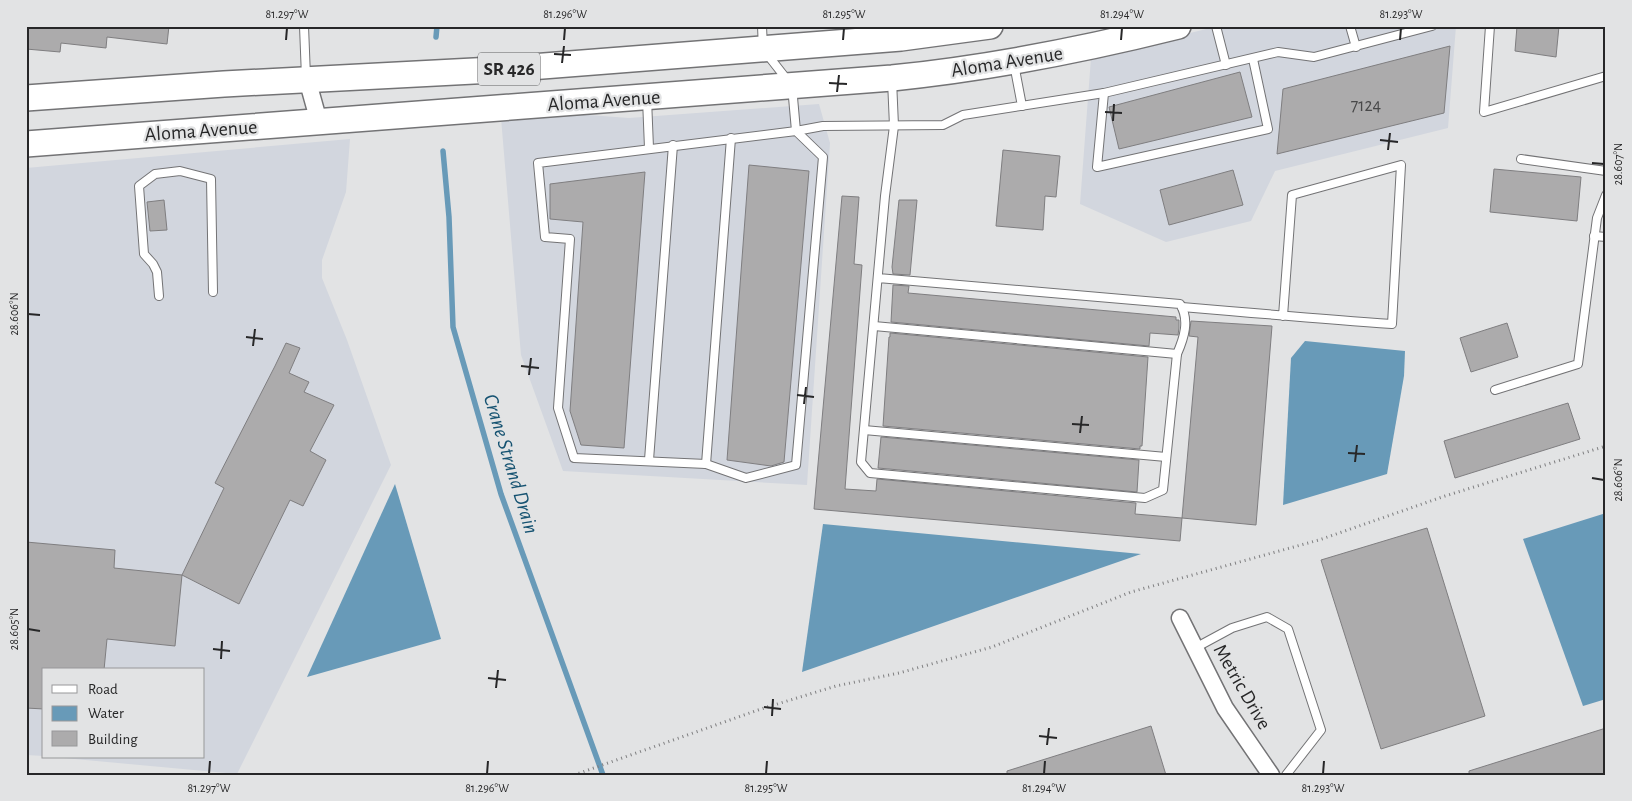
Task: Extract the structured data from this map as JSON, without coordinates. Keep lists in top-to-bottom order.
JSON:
{
  "streets": {
    "main road": ["Aloma Avenue", "SR 426"],
    "street": ["Metric Drive"]
  },
  "water": ["Crane Strand Drain"],
  "house_numbers": ["7124"],
  "legend": ["Road", "Water", "Building"],
  "coordinates": [
    "81.297°W",
    "81.296°W",
    "81.295°W",
    "81.294°W",
    "81.293°W",
    "28.607°N",
    "28.606°N",
    "28.605°N"
  ]
}
